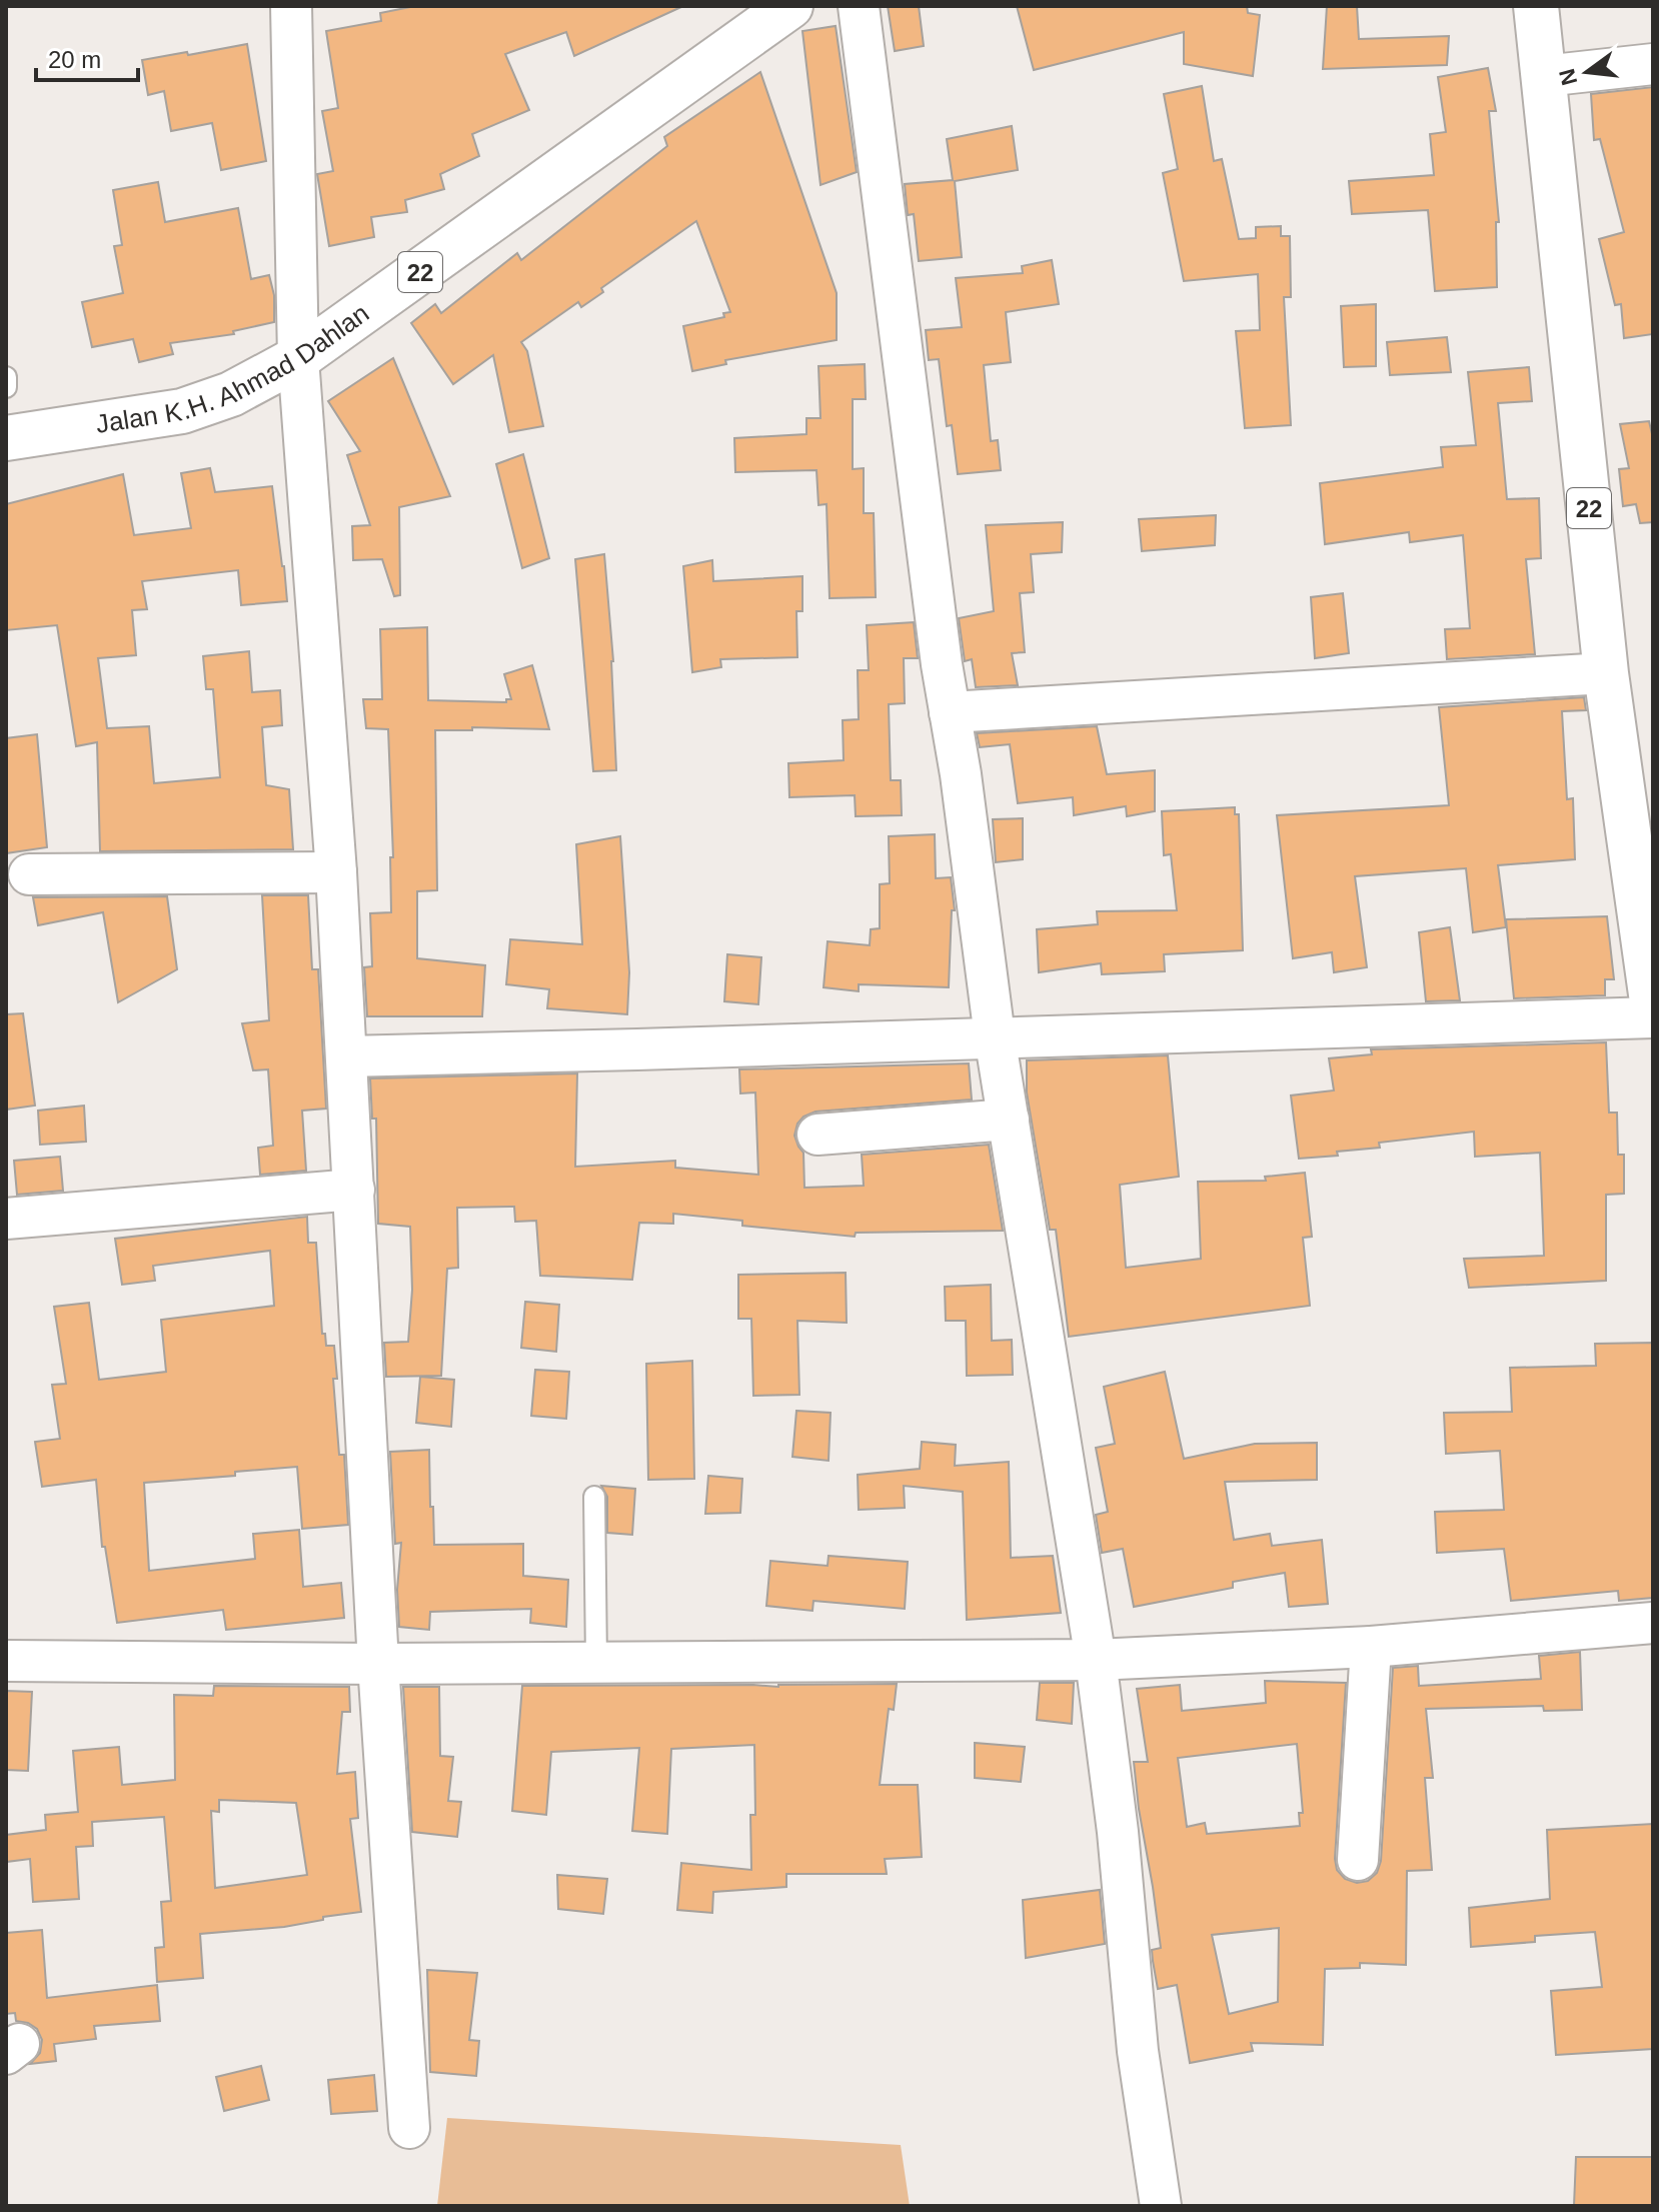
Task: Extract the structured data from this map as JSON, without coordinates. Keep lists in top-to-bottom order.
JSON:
{
  "streets": {
    "highway": ["22", "Jalan K.H. Ahmad Dahlan"]
  },
  "scale_bar": "20 m",
  "north": "left"
}
